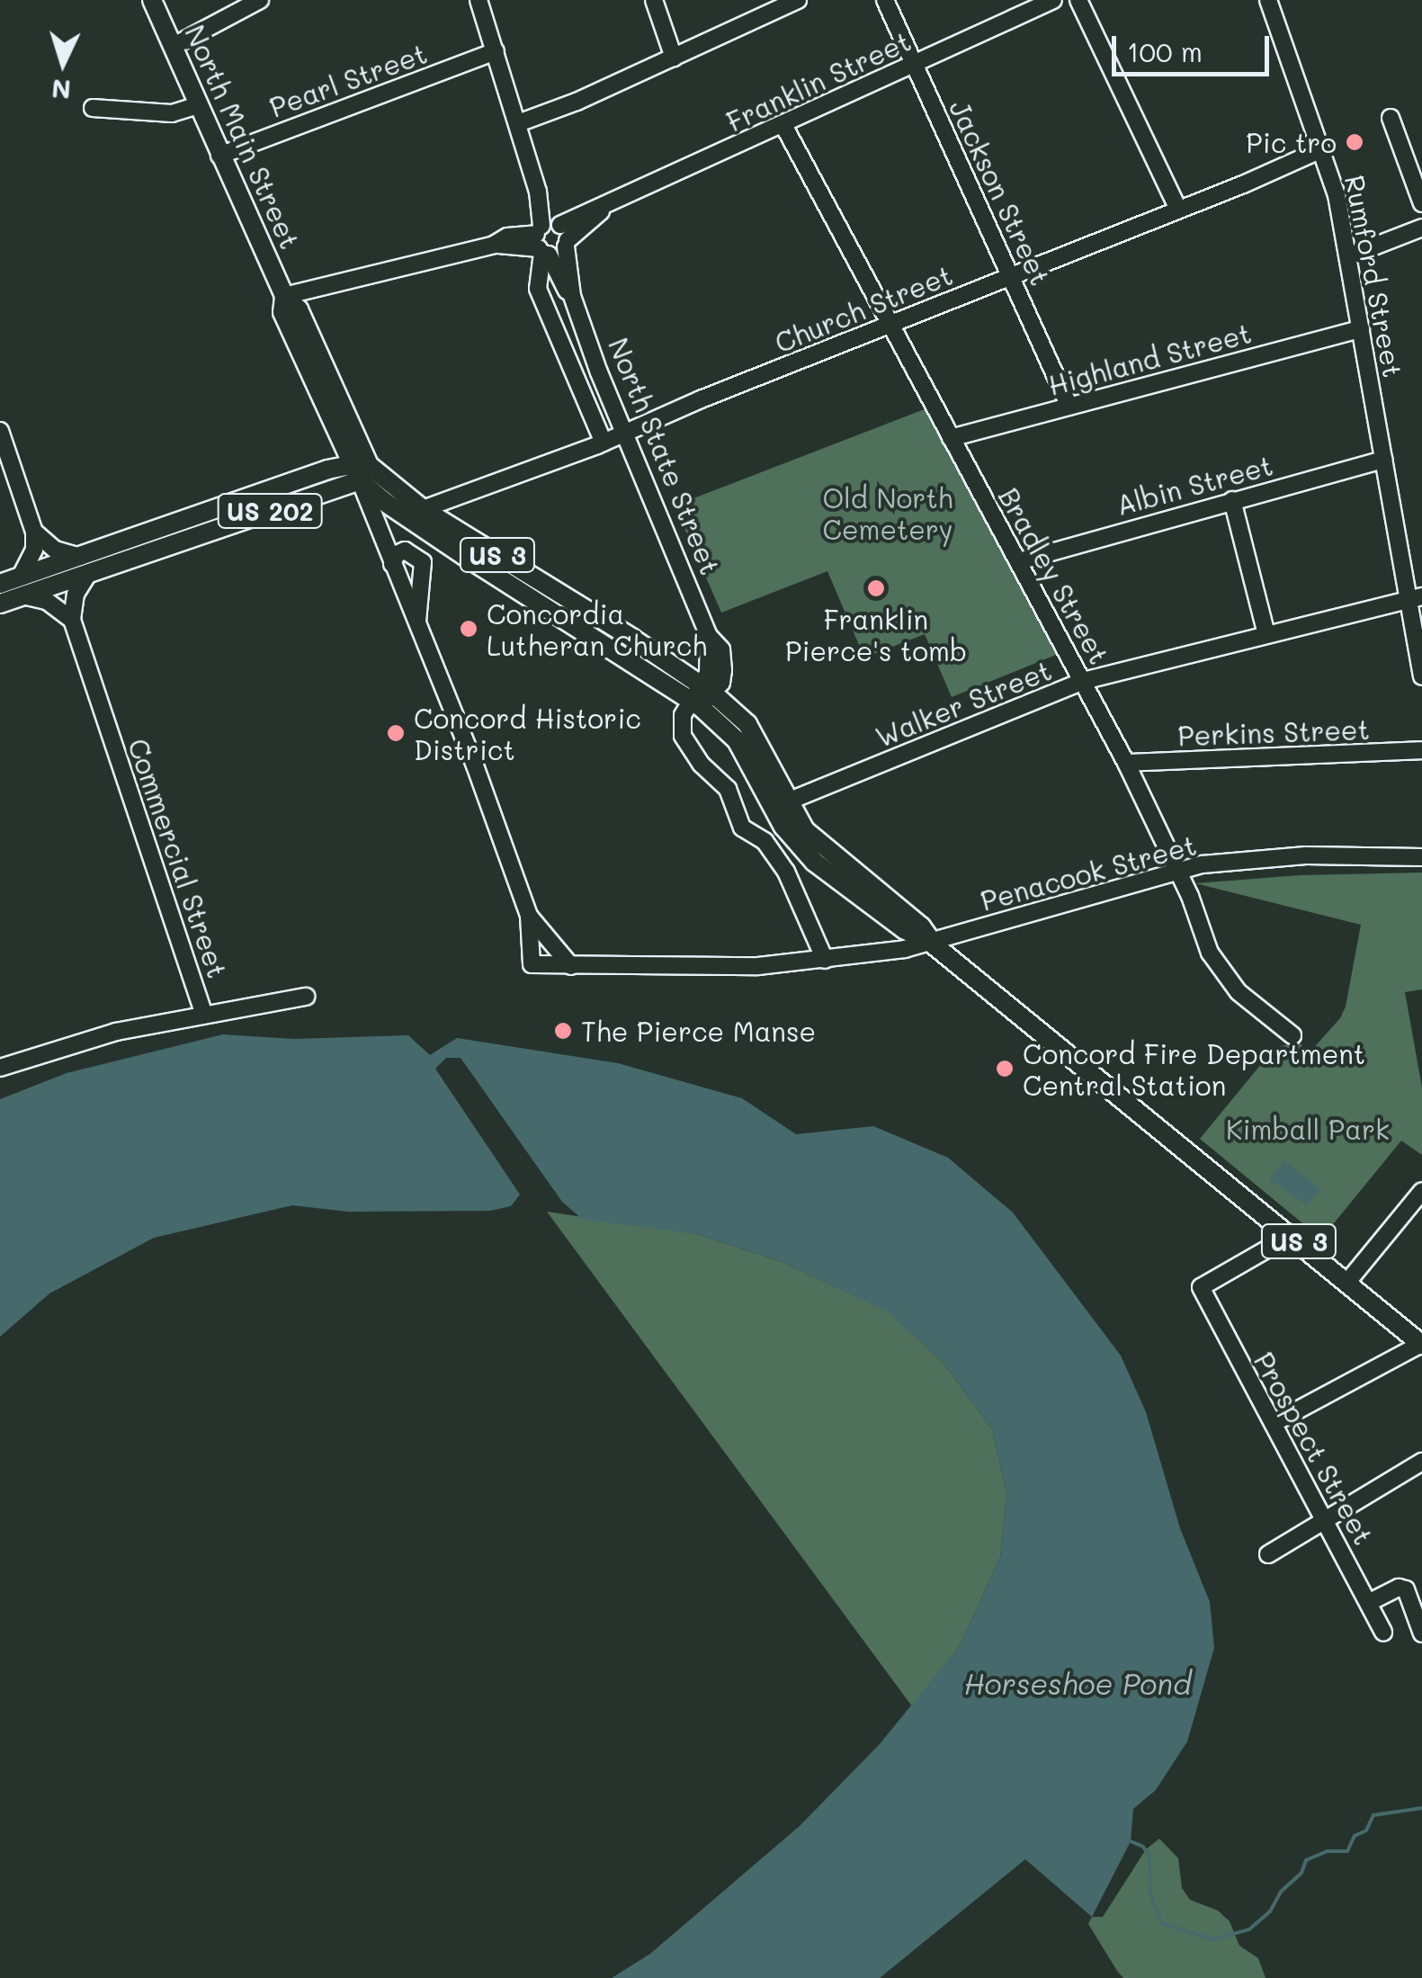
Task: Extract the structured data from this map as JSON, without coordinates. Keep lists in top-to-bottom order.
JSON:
{
  "streets": {
    "main road": ["North Main Street", "US 202", "US 3"],
    "street": [
      "Pearl Street",
      "Franklin Street",
      "Jackson Street",
      "Rumford Street",
      "Church Street",
      "Highland Street",
      "North State Street",
      "Albin Street",
      "Bradley Street",
      "Walker Street",
      "Perkins Street",
      "Commercial Street",
      "Penacook Street",
      "Prospect Street"
    ]
  },
  "crossings": [
    ["Pearl Street", "North Main Street"],
    ["Pearl Street", "North State Street"],
    ["Franklin Street", "North Main Street"],
    ["Franklin Street", "Jackson Street"],
    ["Franklin Street", "North State Street"],
    ["Franklin Street", "Bradley Street"],
    ["North Main Street", "US 202"],
    ["North Main Street", "US 3"],
    ["North Main Street", "Penacook Street"],
    ["Jackson Street", "Church Street"],
    ["Jackson Street", "Highland Street"],
    ["Rumford Street", "Church Street"],
    ["Rumford Street", "Highland Street"],
    ["Rumford Street", "Albin Street"],
    ["Rumford Street", "Walker Street"],
    ["Church Street", "North State Street"],
    ["Church Street", "US 3"],
    ["Church Street", "Bradley Street"],
    ["Highland Street", "Bradley Street"],
    ["North State Street", "US 3"],
    ["Albin Street", "Bradley Street"],
    ["US 202", "US 3"],
    ["US 3", "Walker Street"],
    ["US 3", "Penacook Street"],
    ["US 3", "Prospect Street"],
    ["Bradley Street", "Walker Street"],
    ["Bradley Street", "Perkins Street"],
    ["Bradley Street", "Penacook Street"]
  ],
  "water": ["Horseshoe Pond"],
  "parks": ["Old North Cemetery", "Kimball Park"],
  "places": [
    "Pic tro",
    "Franklin Pierce's tomb",
    "Concordia Lutheran Church",
    "Concord Historic District",
    "The Pierce Manse",
    "Concord Fire Department Central Station"
  ],
  "scale_bar": "100 m",
  "north": "bottom"
}
